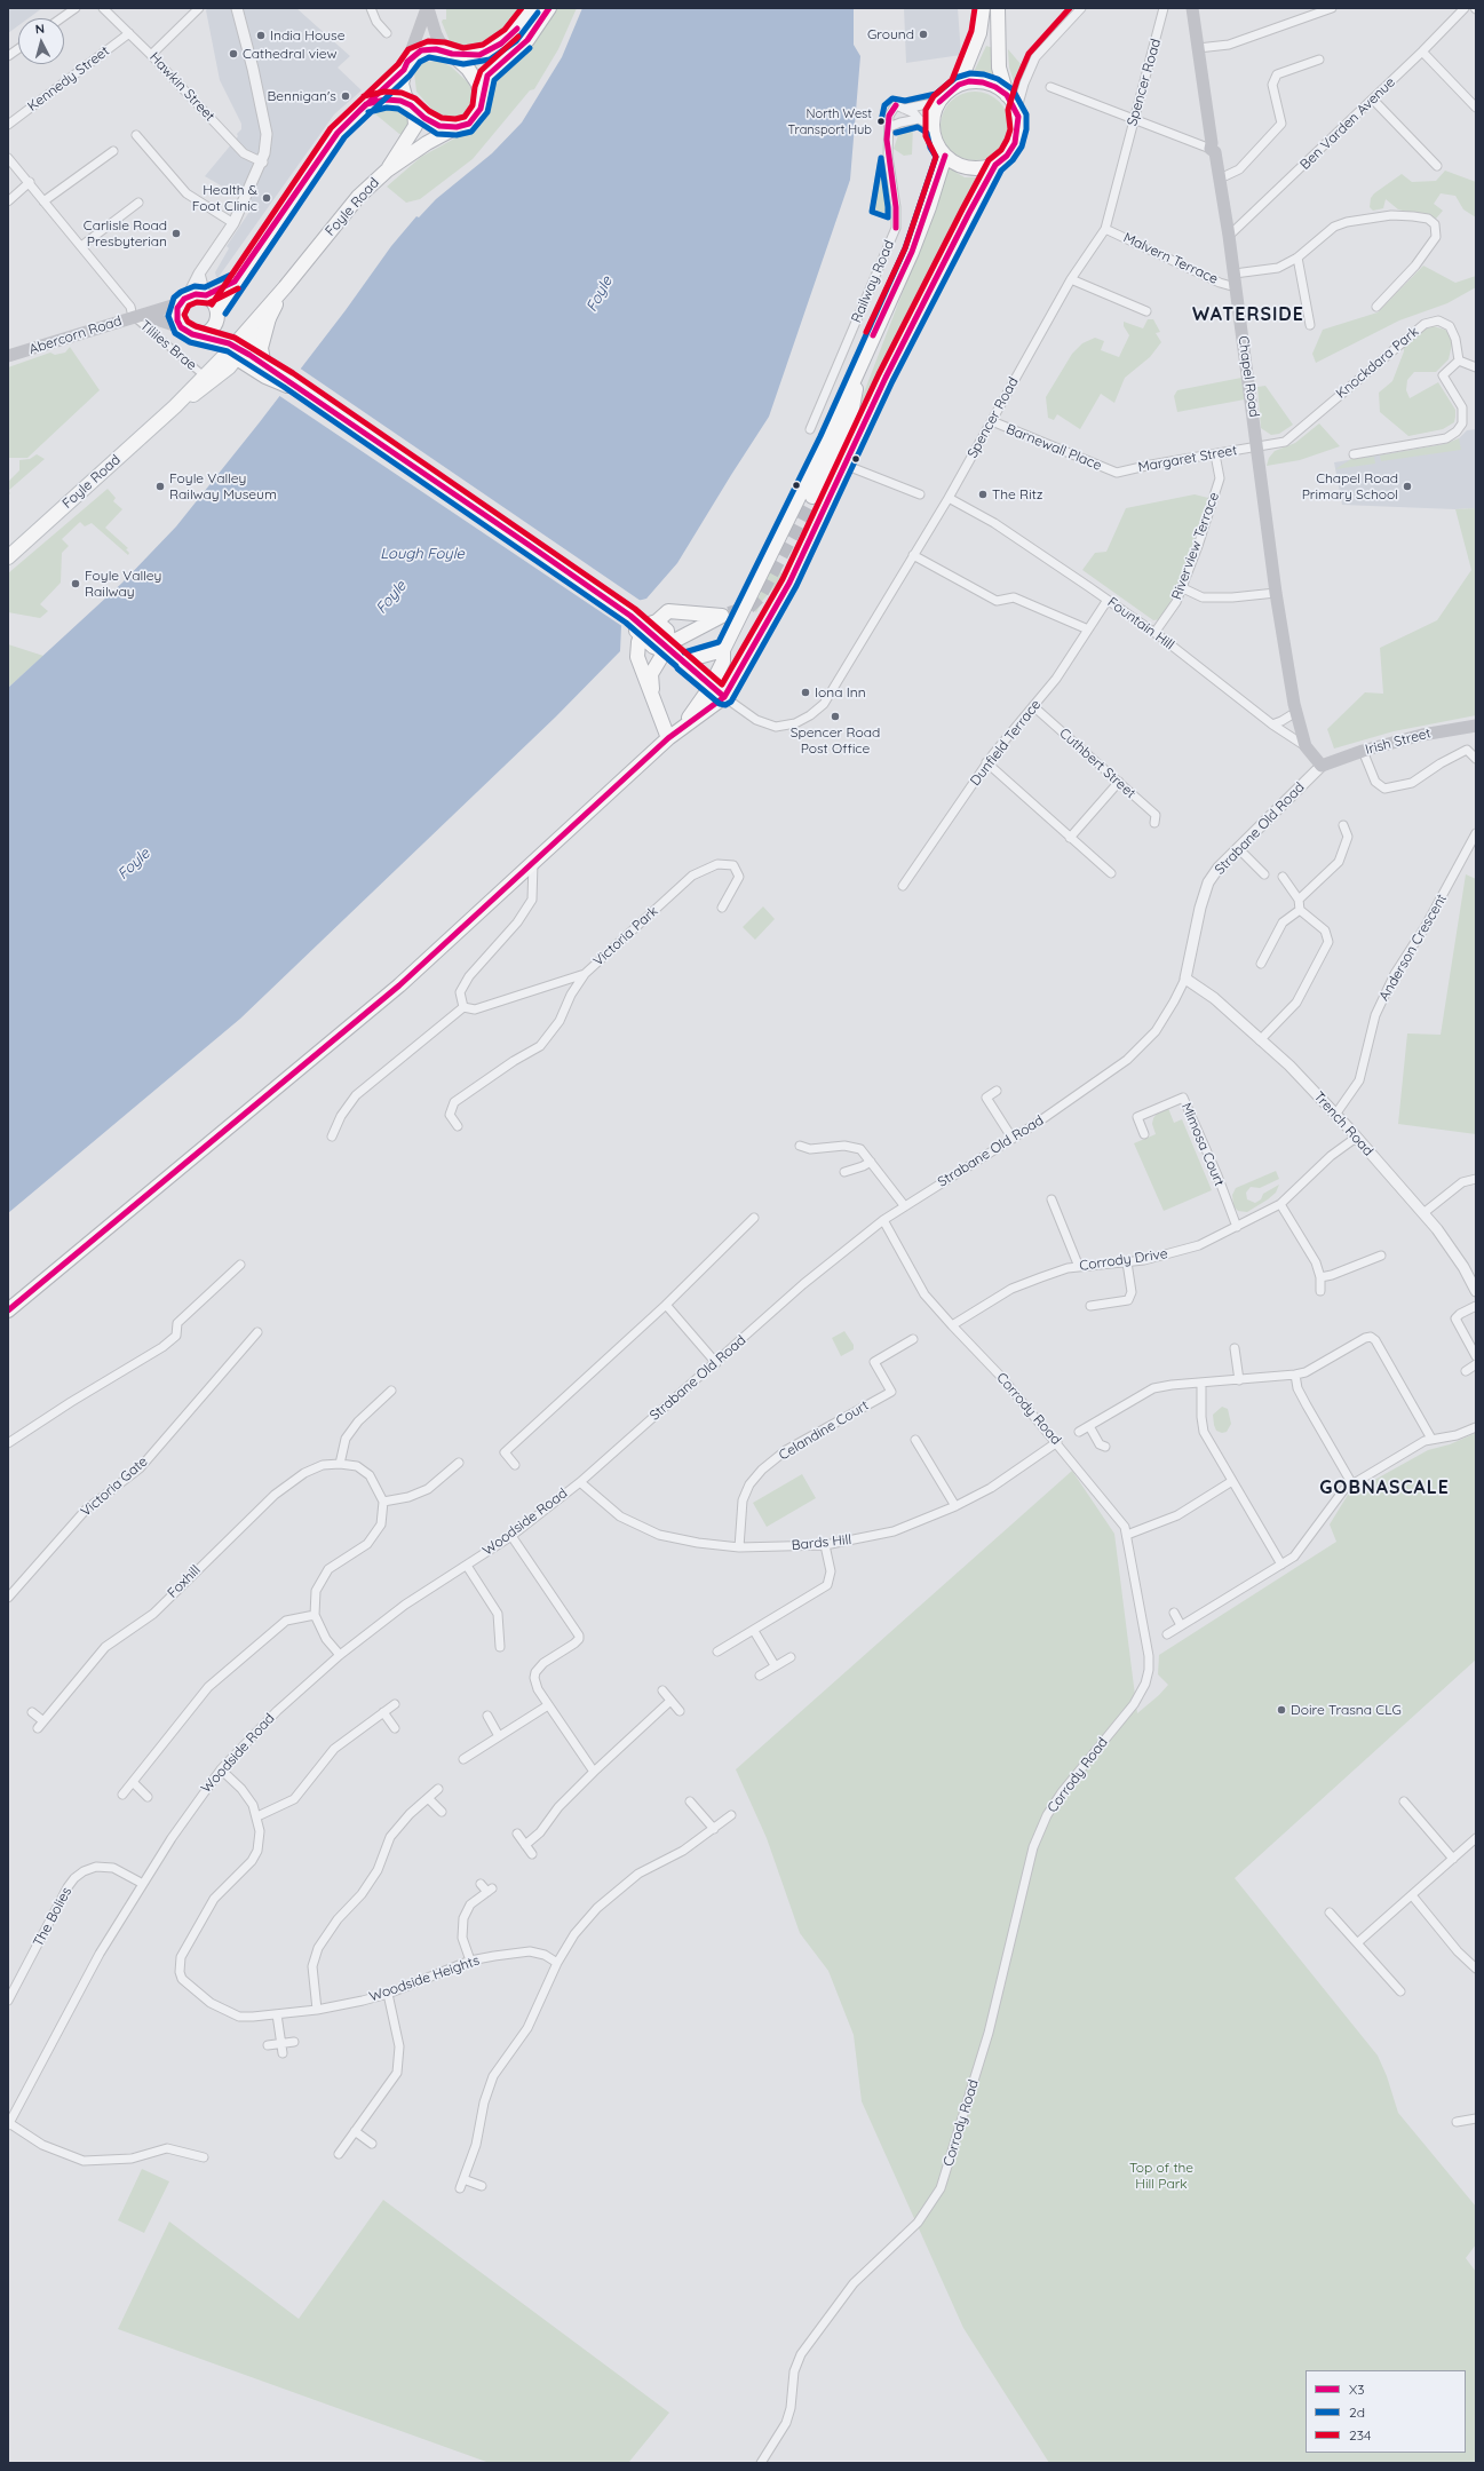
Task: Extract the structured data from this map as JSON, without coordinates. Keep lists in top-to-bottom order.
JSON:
{
  "streets": {
    "main road": [
      "Foyle Road",
      "Abercorn Road",
      "Chapel Road",
      "Fountain Hill",
      "Irish Street"
    ],
    "street": [
      "Kennedy Street",
      "Spencer Road",
      "Hawkin Street",
      "Ben Varden Avenue",
      "Malvern Terrace",
      "Railway Road",
      "Tiliies Brae",
      "Knockdara Park",
      "Barnewall Place",
      "Margaret Street",
      "Riverview Terrace",
      "Dunfield Terrace",
      "Cuthbert Street",
      "Strabane Old Road",
      "Victoria Park",
      "Anderson Crescent",
      "Trench Road",
      "Mimosa Court",
      "Corrody Drive",
      "Corrody Road",
      "Celandine Court",
      "Victoria Gate",
      "Woodside Road",
      "Bards Hill",
      "Foxhill",
      "The Bolies",
      "Woodside Heights"
    ]
  },
  "crossings": [
    ["Kennedy Street", "Hawkin Street"],
    ["Spencer Road", "Malvern Terrace"],
    ["Spencer Road", "Barnewall Place"],
    ["Spencer Road", "Fountain Hill"],
    ["Ben Varden Avenue", "Chapel Road"],
    ["Foyle Road", "Tiliies Brae"],
    ["Malvern Terrace", "Chapel Road"],
    ["Abercorn Road", "Tiliies Brae"],
    ["Knockdara Park", "Chapel Road"],
    ["Knockdara Park", "Margaret Street"],
    ["Chapel Road", "Margaret Street"],
    ["Chapel Road", "Fountain Hill"],
    ["Barnewall Place", "Margaret Street"],
    ["Margaret Street", "Riverview Terrace"],
    ["Riverview Terrace", "Fountain Hill"],
    ["Fountain Hill", "Irish Street"],
    ["Fountain Hill", "Dunfield Terrace"],
    ["Fountain Hill", "Strabane Old Road"],
    ["Irish Street", "Strabane Old Road"],
    ["Dunfield Terrace", "Cuthbert Street"],
    ["Strabane Old Road", "Trench Road"],
    ["Strabane Old Road", "Corrody Road"],
    ["Strabane Old Road", "Woodside Road"],
    ["Strabane Old Road", "Bards Hill"],
    ["Anderson Crescent", "Trench Road"],
    ["Trench Road", "Corrody Drive"],
    ["Mimosa Court", "Corrody Drive"],
    ["Corrody Drive", "Corrody Road"],
    ["Corrody Road", "Bards Hill"],
    ["Celandine Court", "Bards Hill"],
    ["Woodside Road", "Bards Hill"],
    ["Woodside Road", "The Bolies"],
    ["Woodside Road", "Woodside Heights"]
  ],
  "districts": ["WATERSIDE", "GOBNASCALE"],
  "water": ["Foyle", "Lough Foyle"],
  "parks": ["Top of the Hill Park"],
  "places": [
    "Ground",
    "India House",
    "Cathedral view",
    "Bennigan's",
    "North West Transport Hub",
    "Health & Foot Clinic",
    "Carlisle Road Presbyterian",
    "Foyle Valley Railway Museum",
    "Chapel Road Primary School",
    "The Ritz",
    "Foyle Valley Railway",
    "Iona Inn",
    "Spencer Road Post Office",
    "Doire Trasna CLG"
  ],
  "lines": ["transit line X3", "transit line 234", "transit line 2d"],
  "legend": ["X3", "2d", "234"],
  "north": "top"
}
